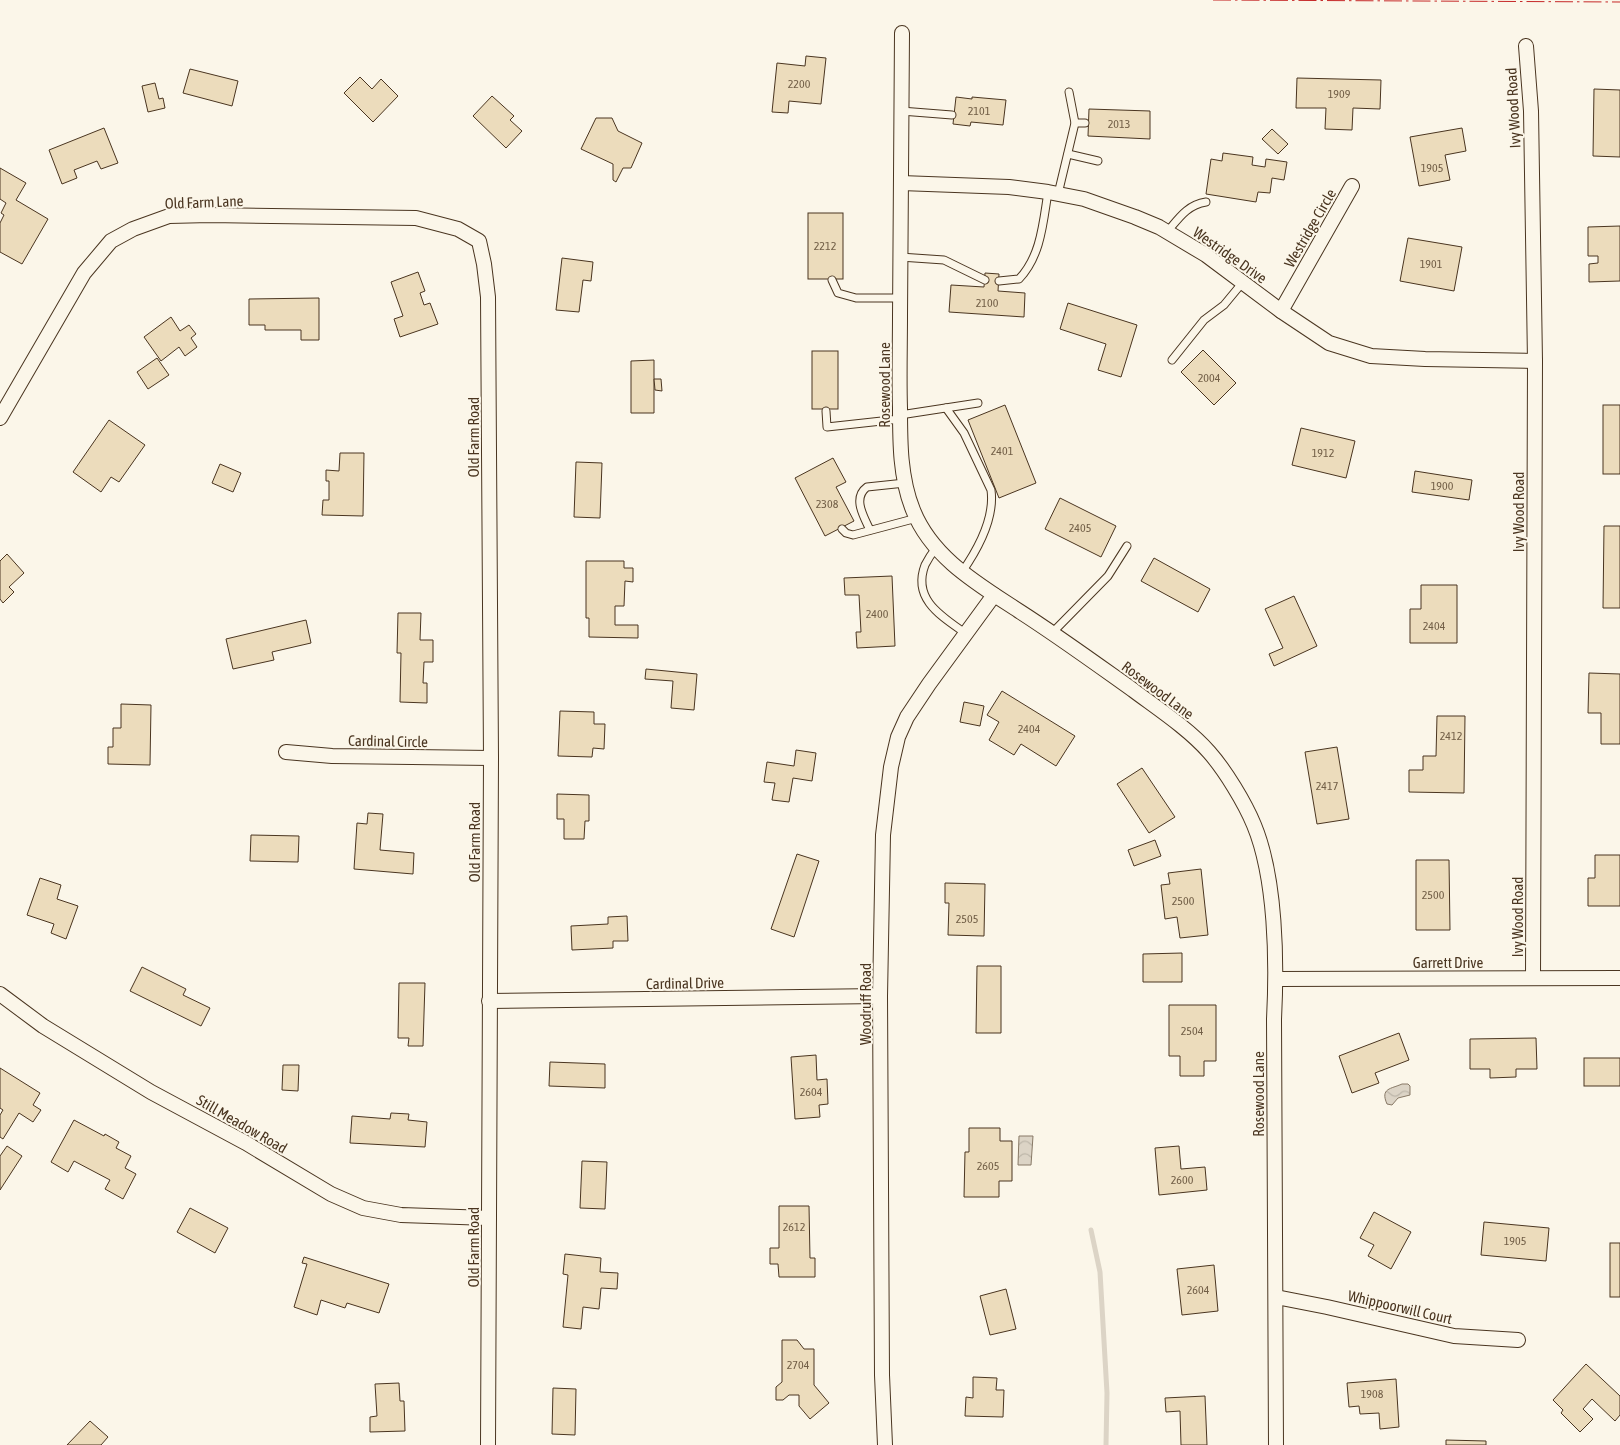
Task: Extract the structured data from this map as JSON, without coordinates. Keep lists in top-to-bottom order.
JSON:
{
  "streets": {
    "street": [
      "Ivy Wood Road",
      "Old Farm Lane",
      "Westridge Circle",
      "Westridge Drive",
      "Rosewood Lane",
      "Old Farm Road",
      "Cardinal Circle",
      "Garrett Drive",
      "Cardinal Drive",
      "Woodruff Road",
      "Still Meadow Road",
      "Whippoorwill Court"
    ]
  },
  "crossings": [
    ["Ivy Wood Road", "Westridge Drive"],
    ["Ivy Wood Road", "Garrett Drive"],
    ["Old Farm Lane", "Old Farm Road"],
    ["Westridge Circle", "Westridge Drive"],
    ["Westridge Drive", "Rosewood Lane"],
    ["Rosewood Lane", "Garrett Drive"],
    ["Rosewood Lane", "Woodruff Road"],
    ["Rosewood Lane", "Whippoorwill Court"],
    ["Old Farm Road", "Cardinal Circle"],
    ["Old Farm Road", "Cardinal Drive"],
    ["Old Farm Road", "Still Meadow Road"],
    ["Cardinal Drive", "Woodruff Road"]
  ],
  "house_numbers": [
    "2200",
    "1909",
    "2101",
    "2013",
    "1905",
    "2212",
    "1901",
    "2100",
    "2004",
    "2401",
    "1912",
    "1900",
    "2308",
    "2405",
    "2400",
    "2404",
    "2404",
    "2412",
    "2417",
    "2500",
    "2500",
    "2505",
    "2504",
    "2604",
    "2605",
    "2600",
    "2612",
    "1905",
    "2604",
    "2704",
    "1908"
  ]
}
